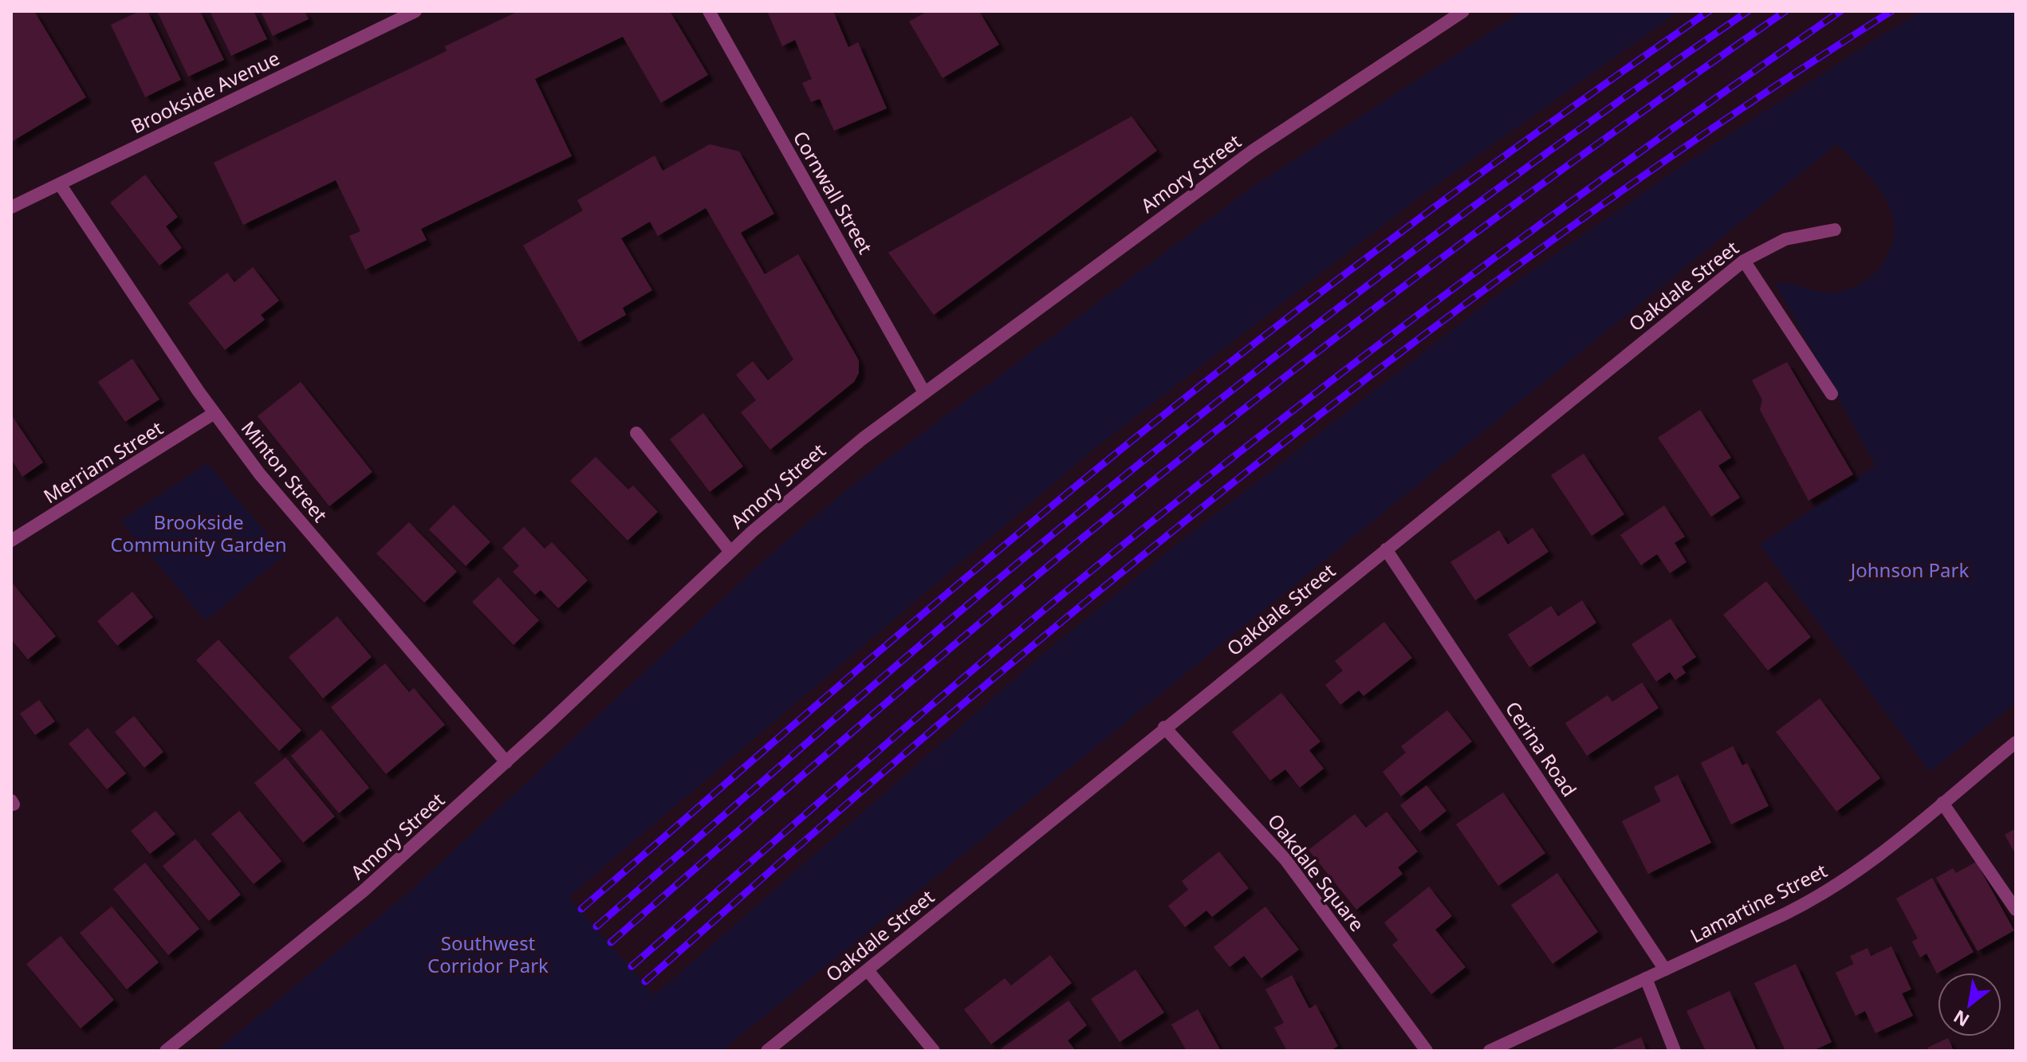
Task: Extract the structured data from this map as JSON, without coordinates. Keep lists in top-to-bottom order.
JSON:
{
  "streets": {
    "street": [
      "Brookside Avenue",
      "Amory Street",
      "Cornwall Street",
      "Oakdale Street",
      "Merriam Street",
      "Minton Street",
      "Cerina Road",
      "Oakdale Square",
      "Lamartine Street"
    ]
  },
  "crossings": [
    ["Brookside Avenue", "Minton Street"],
    ["Amory Street", "Cornwall Street"],
    ["Amory Street", "Minton Street"],
    ["Oakdale Street", "Cerina Road"],
    ["Oakdale Street", "Oakdale Square"],
    ["Merriam Street", "Minton Street"],
    ["Cerina Road", "Lamartine Street"]
  ],
  "parks": ["Brookside Community Garden", "Johnson Park", "Southwest Corridor Park"],
  "north": "bottom left"
}
